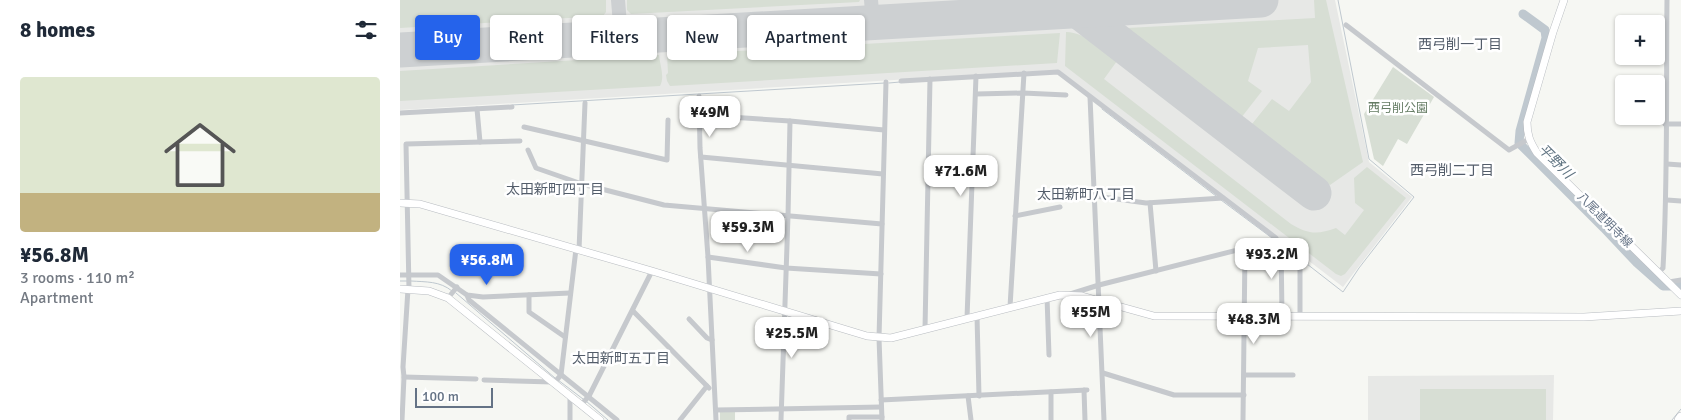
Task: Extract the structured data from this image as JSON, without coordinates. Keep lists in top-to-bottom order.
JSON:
{
  "streets": {
    "street": ["八尾道明寺線"]
  },
  "districts": [
    "西弓削一丁目",
    "西弓削二丁目",
    "太田新町四丁目",
    "太田新町八丁目",
    "太田新町五丁目"
  ],
  "water": ["平野川"],
  "parks": ["西弓削公園"],
  "scale_bar": "100 m",
  "page": {
    "heading": "8 homes",
    "map_buttons": ["+", "−"],
    "chip": [
      "Buy",
      "Rent",
      "Filters",
      "New",
      "Apartment"
    ],
    "list": [
      {
        "name": "¥56.8M",
        "note": "3 rooms · 110 m² · Apartment"
      }
    ],
    "price": [
      "¥49M",
      "¥71.6M",
      "¥59.3M",
      "¥93.2M",
      "¥56.8M",
      "¥55M",
      "¥48.3M",
      "¥25.5M"
    ],
    "scale": "100 m"
  }
}
